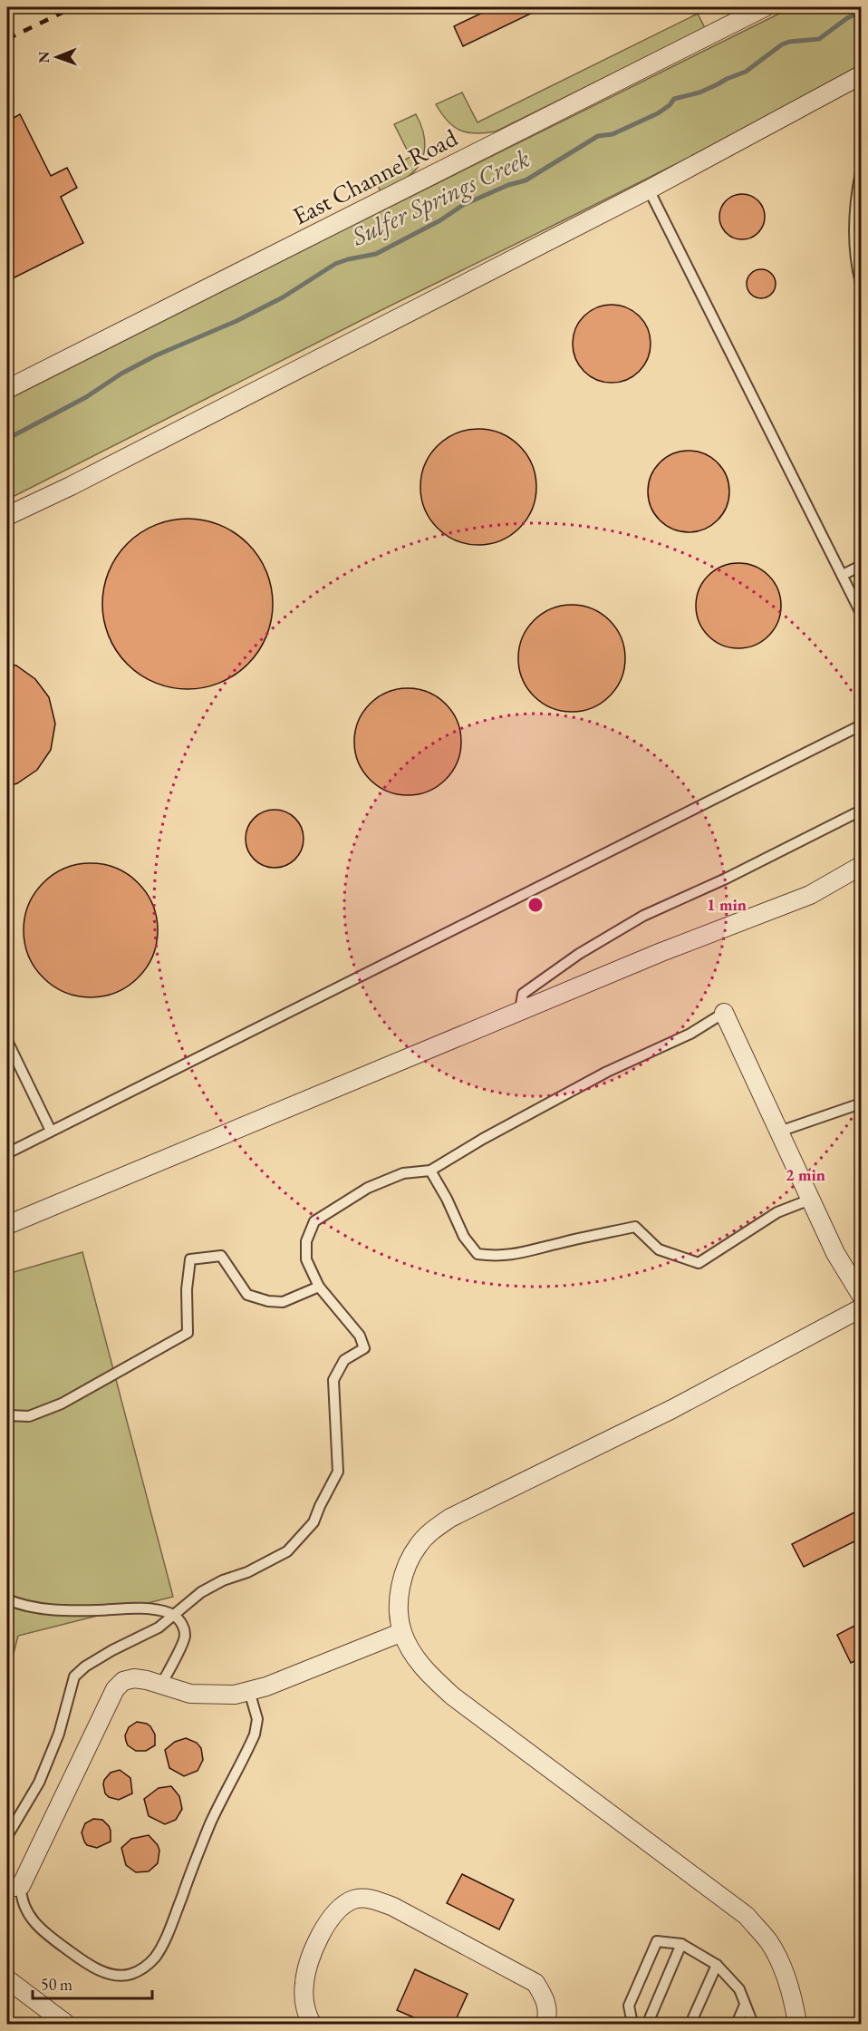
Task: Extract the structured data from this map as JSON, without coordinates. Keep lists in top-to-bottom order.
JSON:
{
  "streets": {
    "street": ["East Channel Road"]
  },
  "water": ["Sulfer Springs Creek"],
  "scale_bar": "50 m",
  "north": "left",
  "rings": ["1 min", "2 min"]
}
